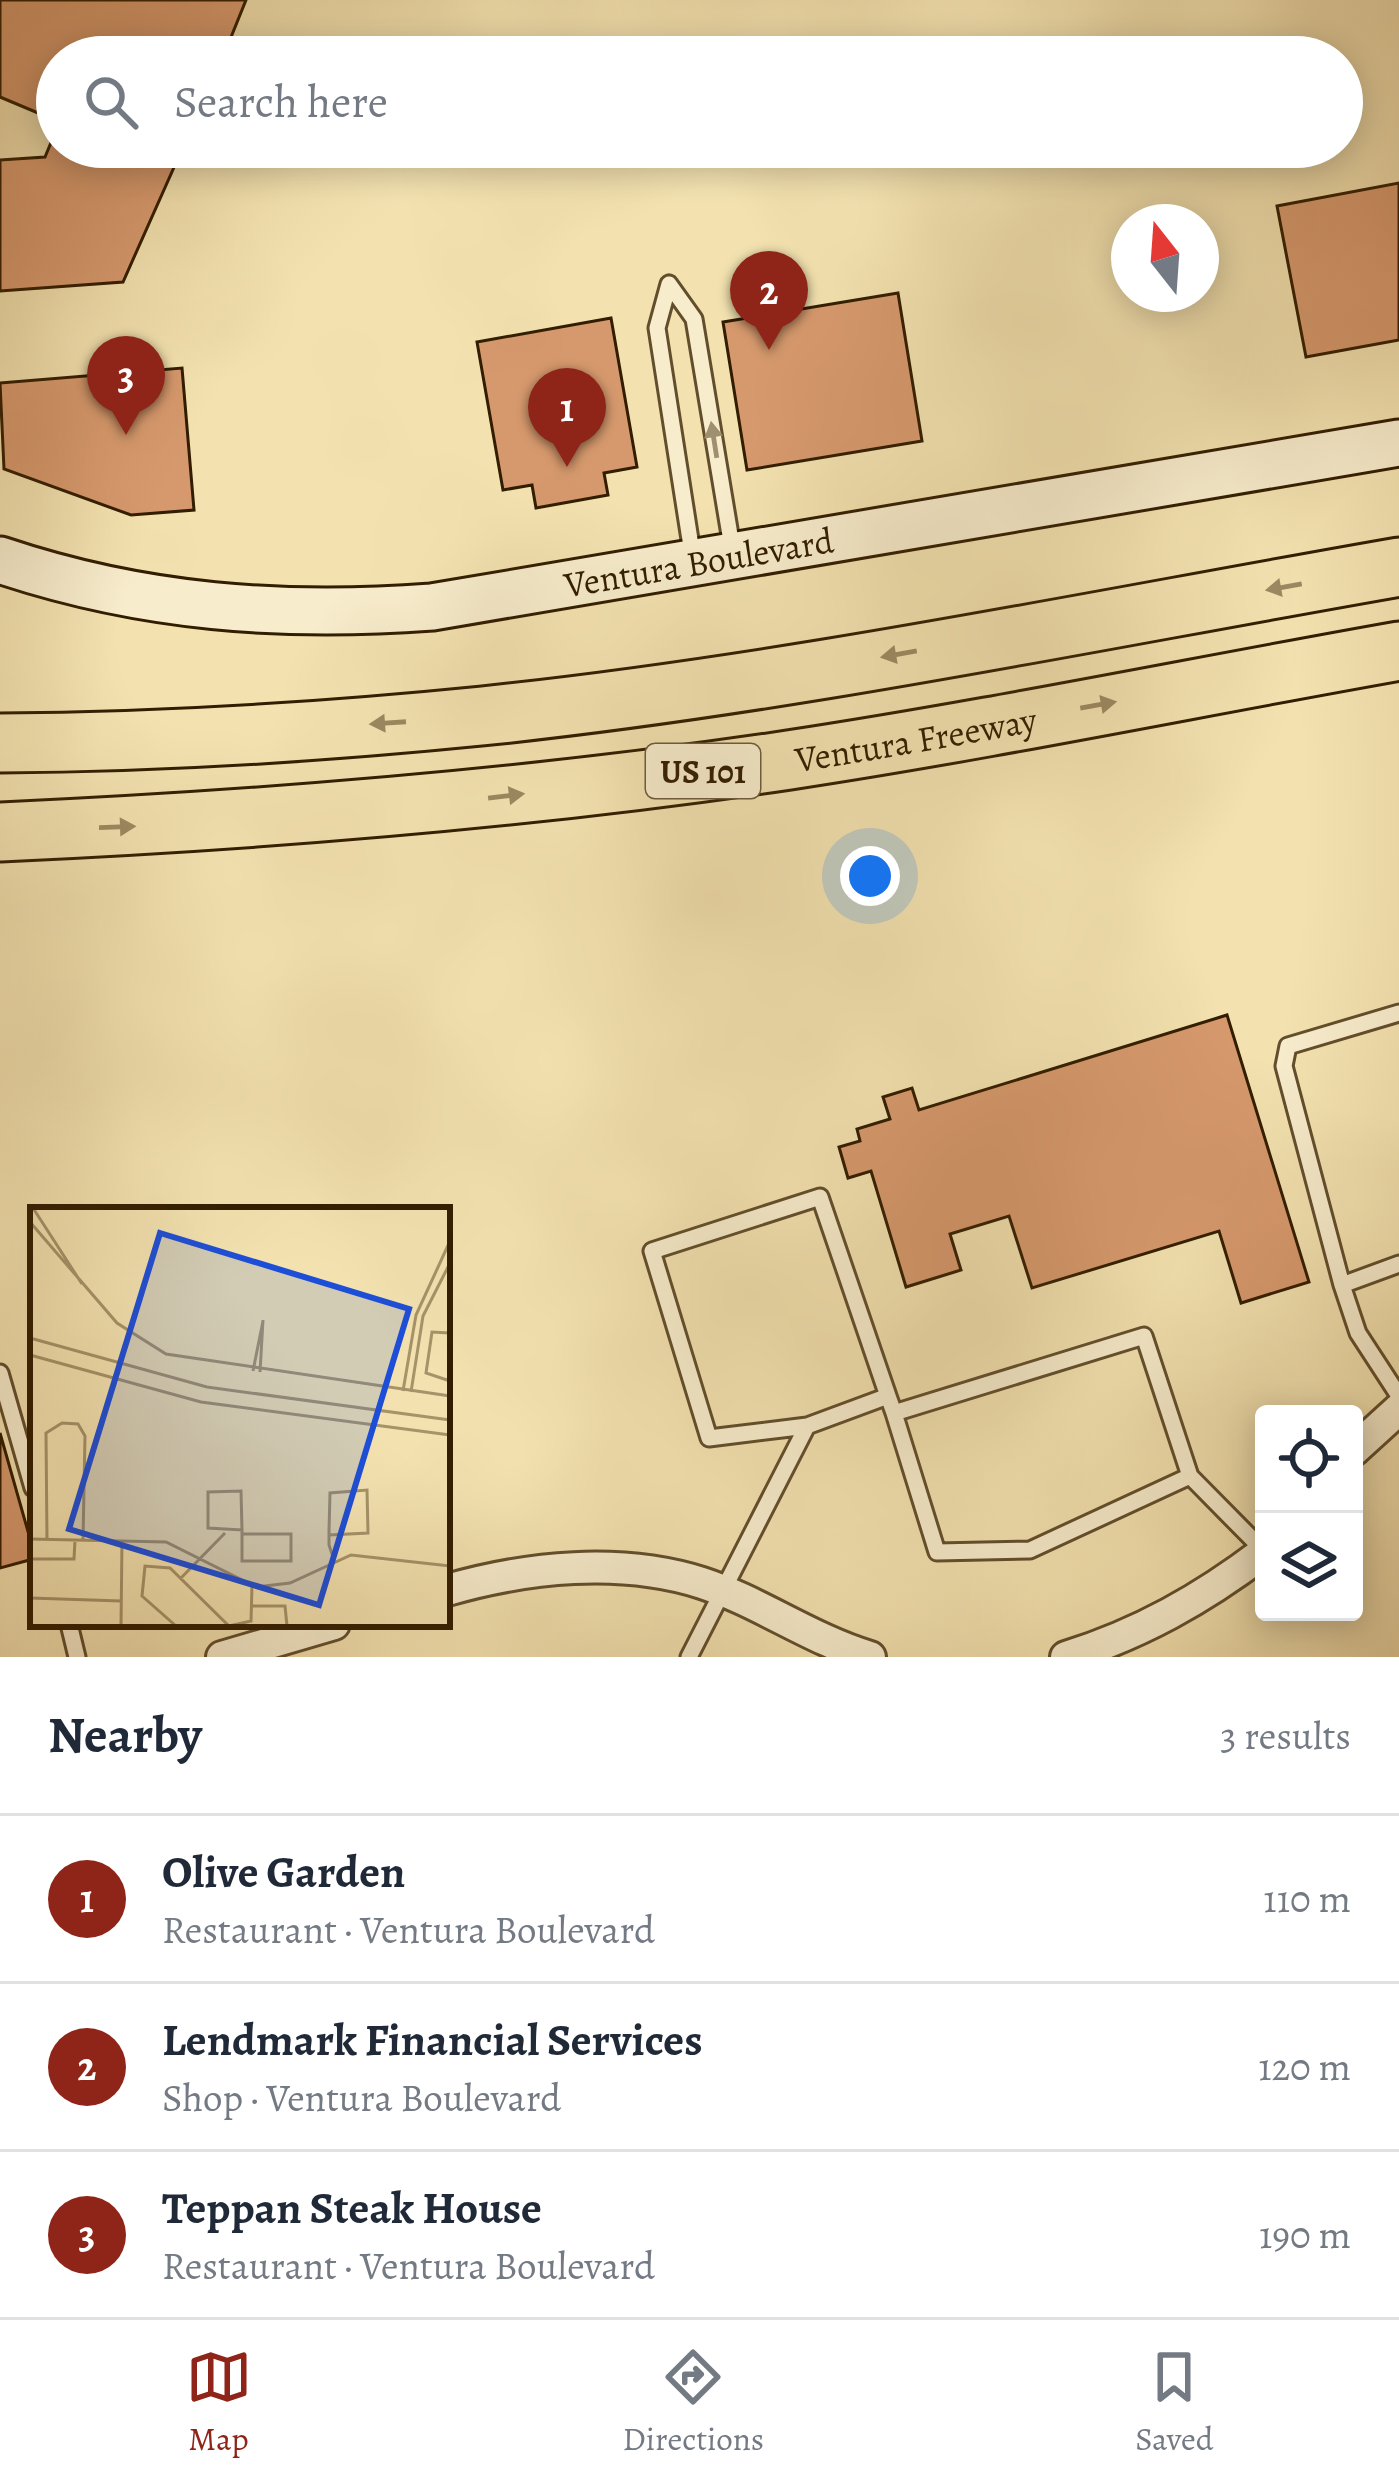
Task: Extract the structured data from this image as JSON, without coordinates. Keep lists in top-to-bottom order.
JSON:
{
  "streets": {
    "highway": ["Ventura Freeway", "US 101"],
    "street": ["Ventura Boulevard"]
  },
  "north": "top",
  "page": {
    "search": "Search here",
    "pins": ["2", "3", "1"],
    "heading": ["Nearby", "3 results"],
    "list": [
      {
        "mark": "1",
        "name": "Olive Garden",
        "note": "Restaurant · Ventura Boulevard",
        "value": "110 m"
      },
      {
        "mark": "2",
        "name": "Lendmark Financial Services",
        "note": "Shop · Ventura Boulevard",
        "value": "120 m"
      },
      {
        "mark": "3",
        "name": "Teppan Steak House",
        "note": "Restaurant · Ventura Boulevard",
        "value": "190 m"
      }
    ],
    "nav": ["Map", "Directions", "Saved"]
  }
}
